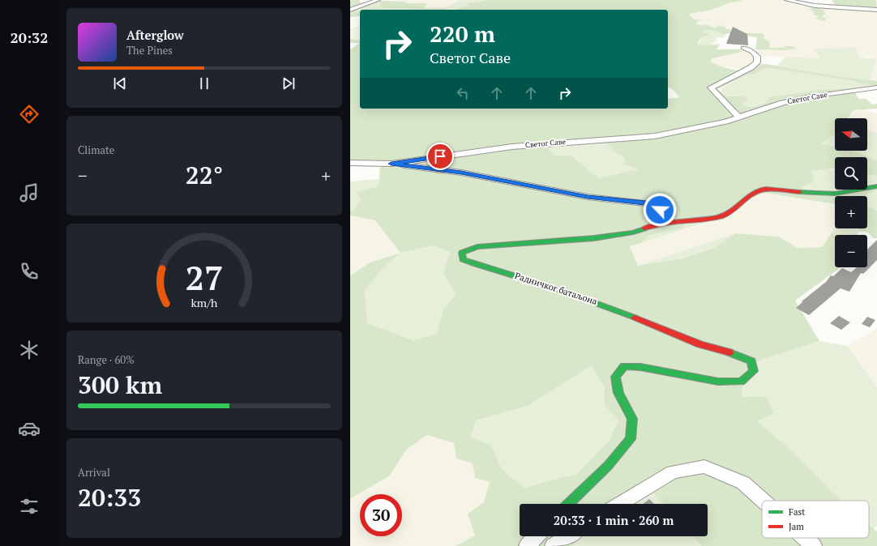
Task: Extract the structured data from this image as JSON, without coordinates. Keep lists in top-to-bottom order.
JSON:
{
  "streets": {
    "street": ["Светог Саве", "Радничког батаљона"]
  },
  "legend": ["Fast", "Jam"],
  "north": "left",
  "page": {
    "tabs": "20:32",
    "turn": ["220 m", "Светог Саве"],
    "song": ["Afterglow", "The Pines"],
    "tile": [
      "Climate",
      ["Range · 60%", "300 km"],
      ["Arrival", "20:33"]
    ],
    "map_buttons": ["+", "−"],
    "heat": ["−", "22°", "+"],
    "limit": "30",
    "trip": "20:33 · 1 min · 260 m",
    "gauge": ["27", "km/h"]
  }
}
